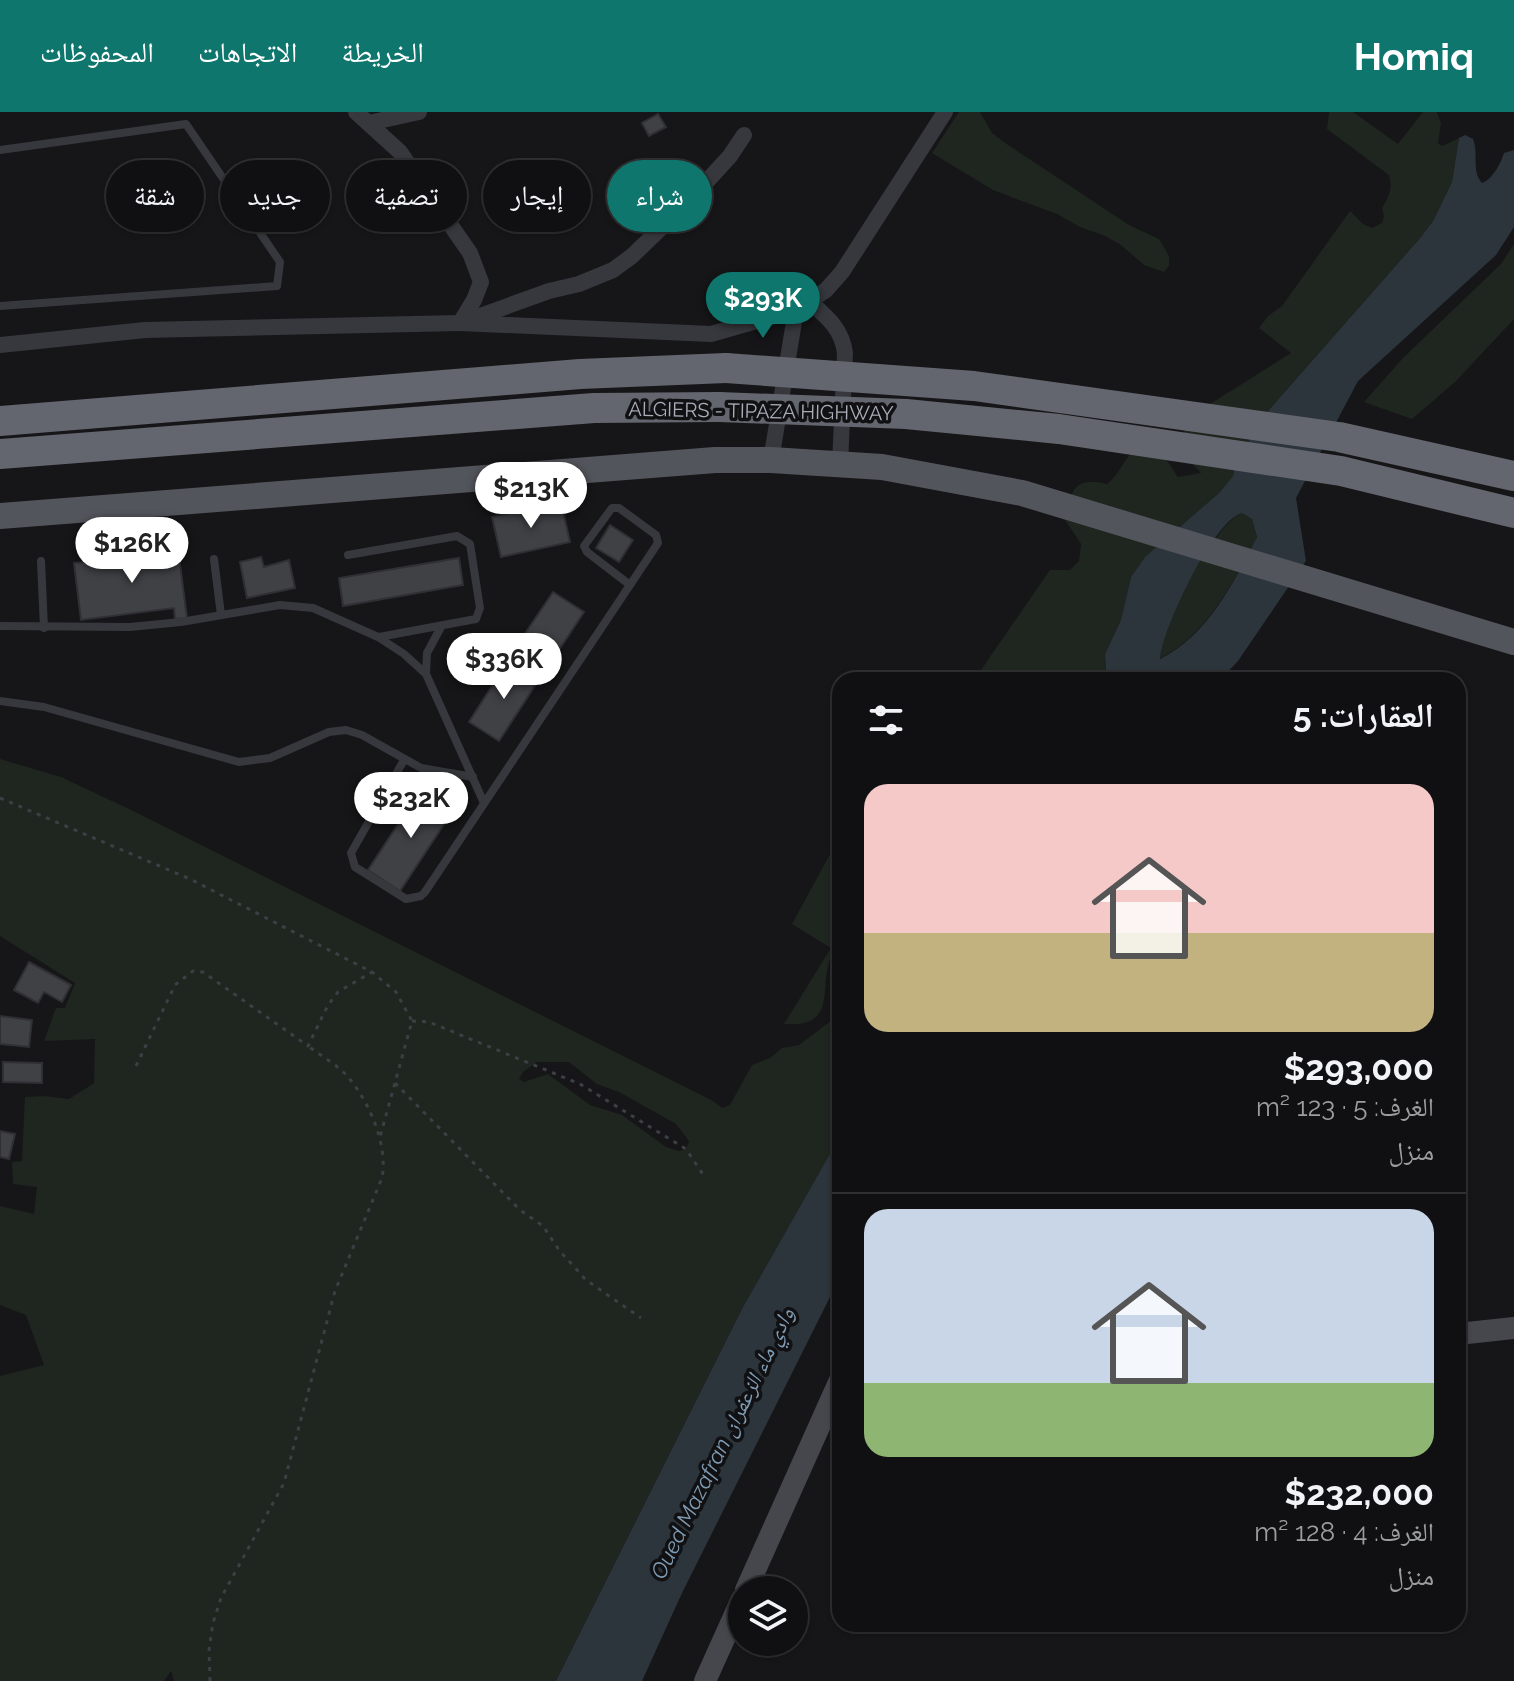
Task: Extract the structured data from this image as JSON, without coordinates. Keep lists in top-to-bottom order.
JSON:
{
  "streets": {
    "highway": ["ALGIERS - TIPAZA HIGHWAY"]
  },
  "water": ["Oued Mazafran وادي ماء الزعفران"],
  "page": {
    "header": "Homiq",
    "nav": ["الخريطة", "الاتجاهات", "المحفوظات"],
    "chip": [
      "شراء",
      "إيجار",
      "تصفية",
      "جديد",
      "شقة"
    ],
    "price": [
      "$293K",
      "$213K",
      "$126K",
      "$336K",
      "$232K"
    ],
    "heading": "العقارات: 5",
    "list": [
      {
        "name": "$293,000",
        "note": "الغرف: 5 · 123 m² · منزل"
      },
      {
        "name": "$232,000",
        "note": "الغرف: 4 · 128 m² · منزل"
      }
    ]
  }
}
